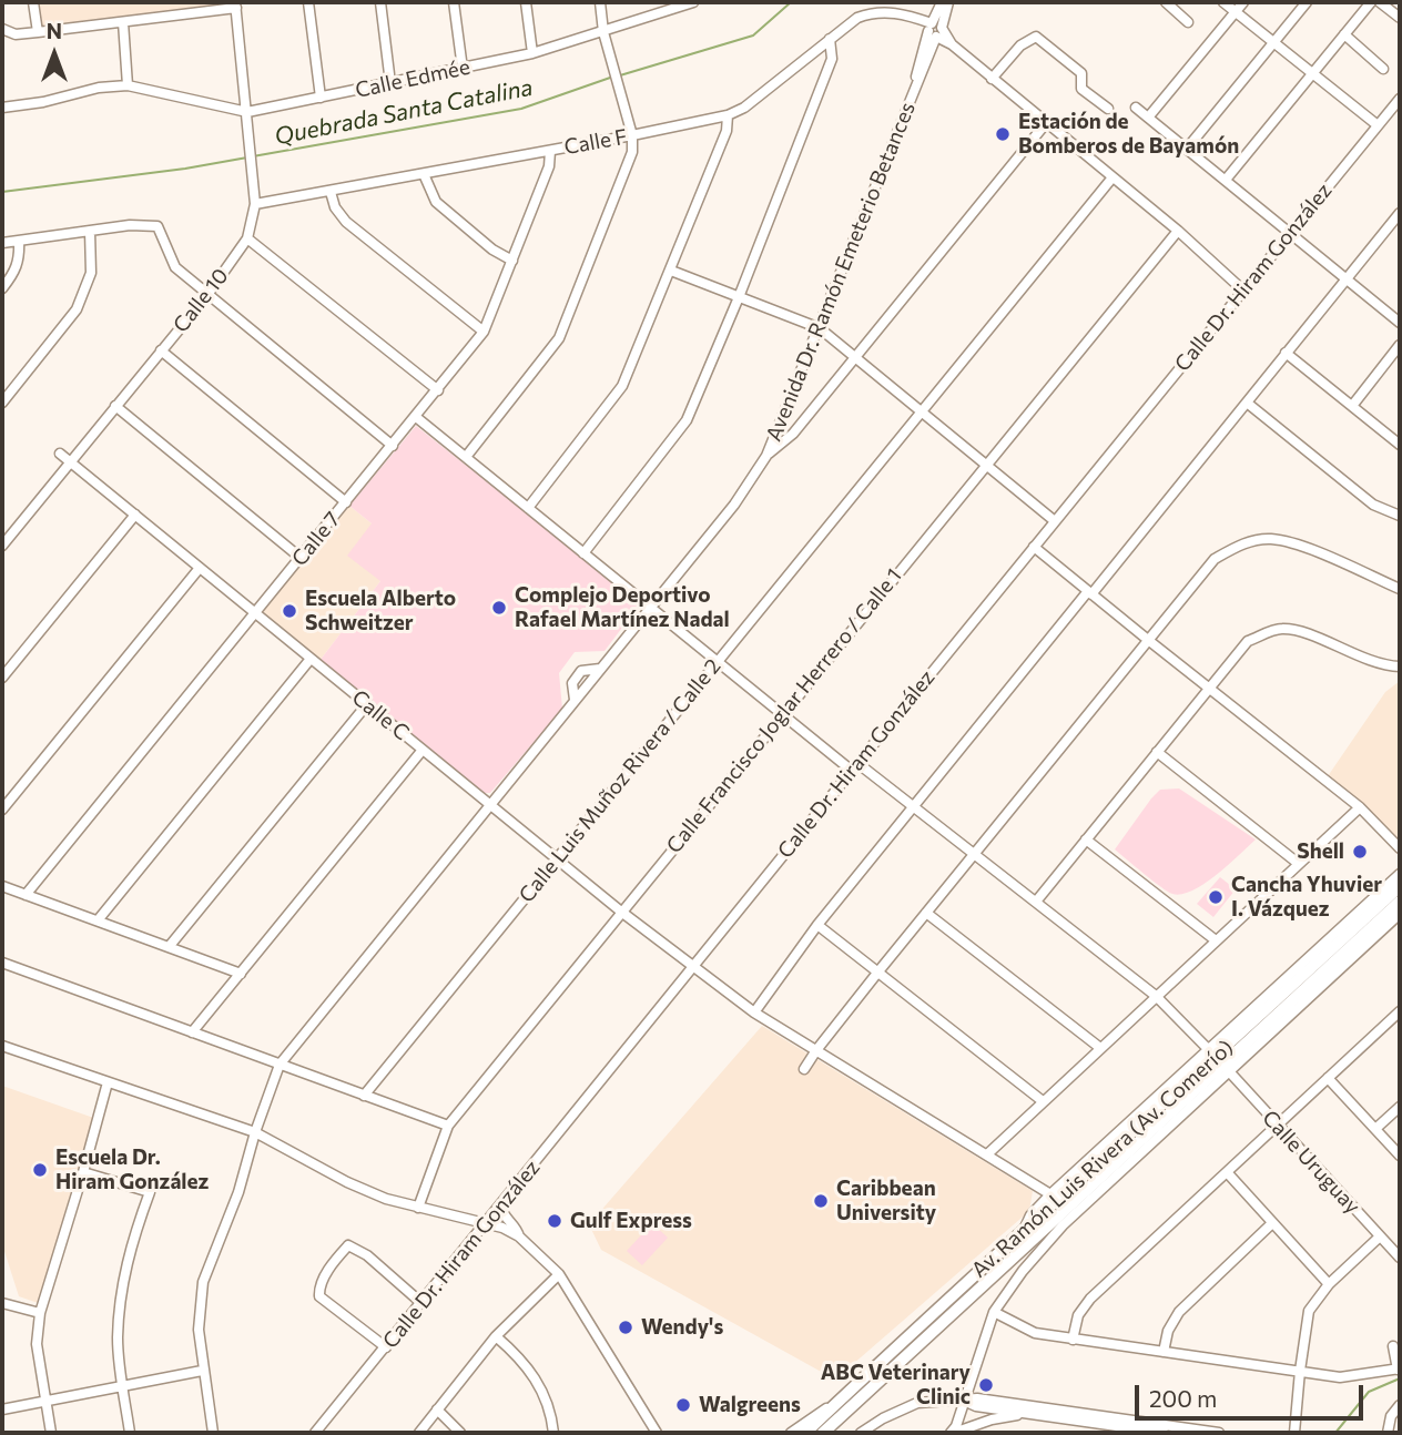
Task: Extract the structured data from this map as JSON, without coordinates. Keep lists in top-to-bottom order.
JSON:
{
  "streets": {
    "main road": ["Av. Ramón Luis Rivera (Av. Comerío)"],
    "street": [
      "Calle Edmée",
      "Calle F",
      "Avenida Dr. Ramón Emeterio Betances",
      "Calle Dr. Hiram González",
      "Calle 10",
      "Calle 7",
      "Calle Francisco Joglar Herrero / Calle 1",
      "Calle C",
      "Calle Luis Muñoz Rivera / Calle 2",
      "Calle Uruguay"
    ]
  },
  "crossings": [
    ["Calle Edmée", "Calle 10"],
    ["Calle F", "Avenida Dr. Ramón Emeterio Betances"],
    ["Calle F", "Calle 10"],
    ["Calle F", "Calle 7"],
    ["Calle Dr. Hiram González", "Calle C"],
    ["Calle Dr. Hiram González", "Calle Uruguay"],
    ["Calle 10", "Calle C"],
    ["Calle 7", "Calle C"],
    ["Calle 7", "Calle Uruguay"],
    ["Calle Francisco Joglar Herrero / Calle 1", "Calle C"],
    ["Calle Francisco Joglar Herrero / Calle 1", "Calle Uruguay"],
    ["Calle C", "Calle Luis Muñoz Rivera / Calle 2"],
    ["Calle C", "Av. Ramón Luis Rivera (Av. Comerío)"],
    ["Calle Luis Muñoz Rivera / Calle 2", "Calle Uruguay"],
    ["Av. Ramón Luis Rivera (Av. Comerío)", "Calle Uruguay"]
  ],
  "water": ["Quebrada Santa Catalina"],
  "places": [
    "Estación de Bomberos de Bayamón",
    "Complejo Deportivo Rafael Martínez Nadal",
    "Escuela Alberto Schweitzer",
    "Shell",
    "Cancha Yhuvier I. Vázquez",
    "Escuela Dr. Hiram González",
    "Caribbean University",
    "Gulf Express",
    "Wendy's",
    "ABC Veterinary Clinic",
    "Walgreens"
  ],
  "scale_bar": "200 m",
  "north": "top"
}
